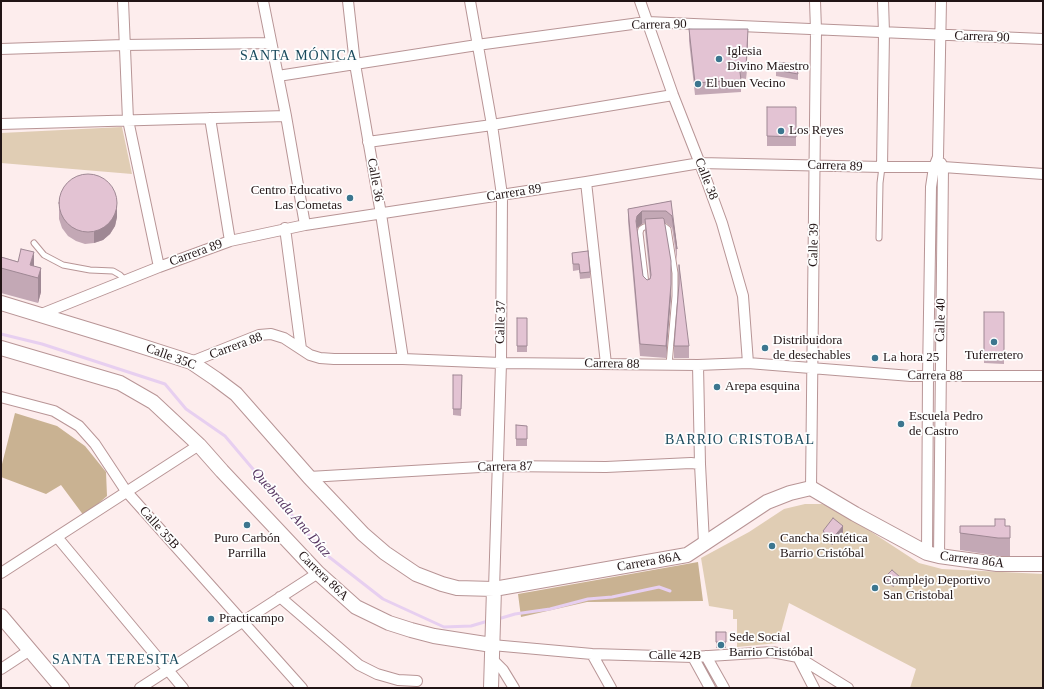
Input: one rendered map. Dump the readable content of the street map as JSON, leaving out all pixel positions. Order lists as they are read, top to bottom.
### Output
{
  "streets": {
    "street": [
      "Carrera 90",
      "Carrera 89",
      "Calle 38",
      "Calle 36",
      "Calle 39",
      "Calle 40",
      "Calle 37",
      "Carrera 88",
      "Calle 35C",
      "Carrera 87",
      "Calle 35B",
      "Carrera 86A",
      "Calle 42B"
    ]
  },
  "crossings": [
    ["Carrera 90", "Calle 38"],
    ["Carrera 90", "Calle 36"],
    ["Carrera 90", "Calle 39"],
    ["Carrera 90", "Calle 40"],
    ["Carrera 90", "Calle 37"],
    ["Carrera 89", "Calle 38"],
    ["Carrera 89", "Calle 36"],
    ["Carrera 89", "Calle 39"],
    ["Carrera 89", "Calle 40"],
    ["Carrera 89", "Calle 37"],
    ["Carrera 89", "Calle 35C"],
    ["Calle 38", "Carrera 88"],
    ["Calle 36", "Carrera 88"],
    ["Calle 39", "Carrera 88"],
    ["Calle 39", "Carrera 86A"],
    ["Calle 40", "Carrera 88"],
    ["Calle 40", "Carrera 86A"],
    ["Calle 37", "Carrera 88"],
    ["Calle 37", "Carrera 87"],
    ["Calle 37", "Carrera 86A"],
    ["Calle 37", "Calle 42B"],
    ["Carrera 88", "Calle 35C"],
    ["Calle 35C", "Carrera 87"],
    ["Calle 35C", "Carrera 86A"],
    ["Carrera 87", "Carrera 86A"],
    ["Carrera 86A", "Calle 42B"]
  ],
  "districts": ["SANTA MÓNICA", "BARRIO CRISTOBAL", "SANTA TERESITA"],
  "water": ["Quebrada Ana Díaz"],
  "places": [
    "Iglesia Divino Maestro",
    "El buen Vecino",
    "Los Reyes",
    "Centro Educativo Las Cometas",
    "Tuferretero",
    "Distribuidora de desechables",
    "La hora 25",
    "Arepa esquina",
    "Escuela Pedro de Castro",
    "Puro Carbón Parrilla",
    "Cancha Sintética Barrio Cristóbal",
    "Complejo Deportivo San Cristobal",
    "Practicampo",
    "Sede Social Barrio Cristóbal"
  ]
}
